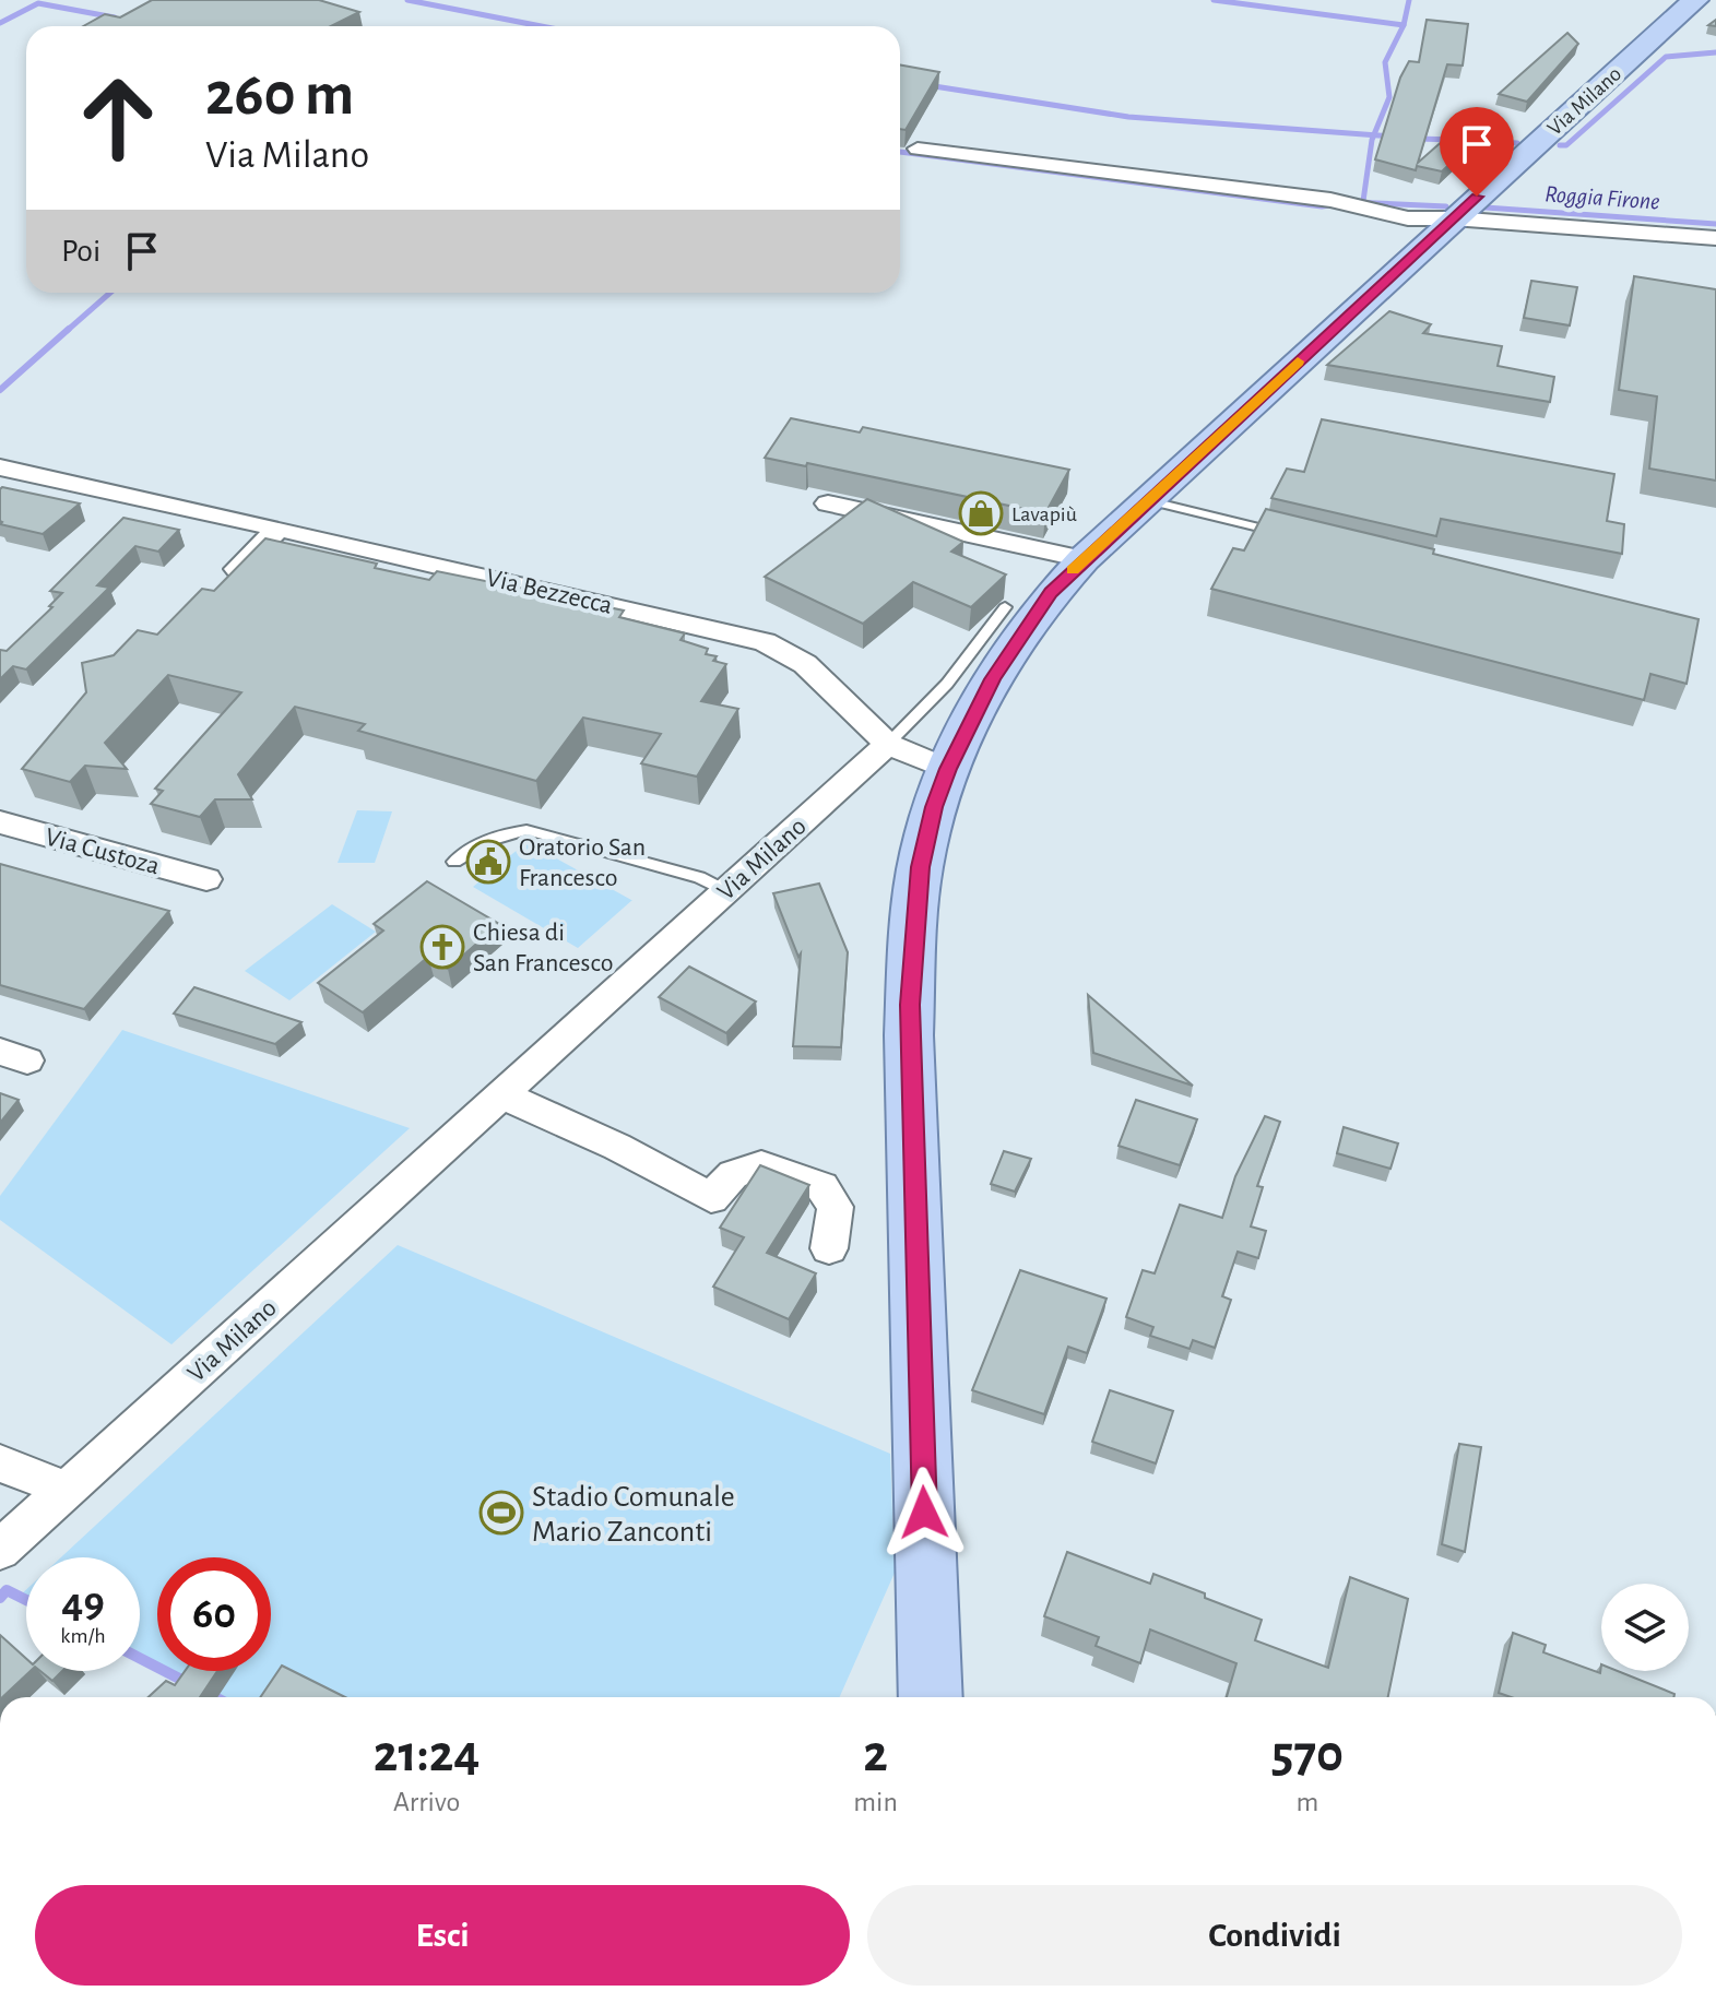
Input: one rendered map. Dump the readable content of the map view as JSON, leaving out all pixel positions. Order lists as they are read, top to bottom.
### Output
{
  "streets": {
    "main road": ["Via Milano"],
    "street": ["Via Bezzecca", "Via Custoza"]
  },
  "crossings": [
    ["Via Milano", "Via Bezzecca"]
  ],
  "water": ["Roggia Firone"],
  "places": {
    "shop": ["Lavapiù"],
    "public building": ["Oratorio San Francesco"],
    "church": ["Chiesa di San Francesco"],
    "sports": ["Stadio Comunale Mario Zanconti"]
  },
  "page": {
    "turn": ["260 m", "Via Milano"],
    "then": "Poi",
    "speed": "49 km/h",
    "limit": "60",
    "eta": [
      "21:24",
      "Arrivo",
      "2",
      "min",
      "570",
      "m"
    ],
    "buttons": ["Esci", "Condividi"]
  }
}
